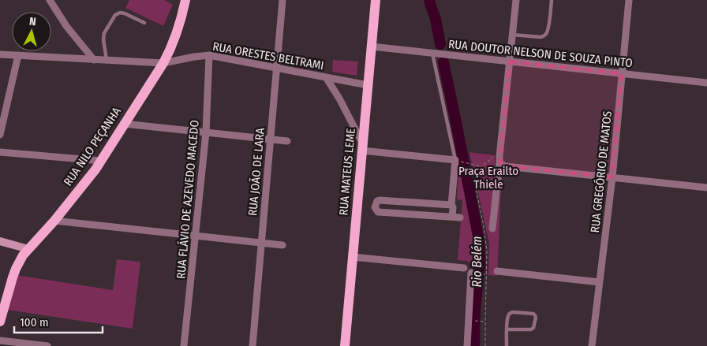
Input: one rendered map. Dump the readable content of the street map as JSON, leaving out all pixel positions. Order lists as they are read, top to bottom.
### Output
{
  "streets": {
    "main road": ["RUA NILO PEÇANHA", "RUA MATEUS LEME"],
    "street": [
      "RUA DOUTOR NELSON DE SOUZA PINTO",
      "RUA ORESTES BELTRAMI",
      "RUA JOÃO DE LARA",
      "RUA GREGÓRIO DE MATOS",
      "RUA FLÁVIO DE AZEVEDO MACEDO"
    ]
  },
  "crossings": [
    ["RUA DOUTOR NELSON DE SOUZA PINTO", "RUA MATEUS LEME"],
    ["RUA DOUTOR NELSON DE SOUZA PINTO", "RUA GREGÓRIO DE MATOS"],
    ["RUA ORESTES BELTRAMI", "RUA NILO PEÇANHA"],
    ["RUA ORESTES BELTRAMI", "RUA JOÃO DE LARA"],
    ["RUA ORESTES BELTRAMI", "RUA MATEUS LEME"],
    ["RUA ORESTES BELTRAMI", "RUA FLÁVIO DE AZEVEDO MACEDO"]
  ],
  "water": ["Rio Belém"],
  "parks": ["Praça Erailto Thiele"],
  "scale_bar": "100 m",
  "north": "top"
}
